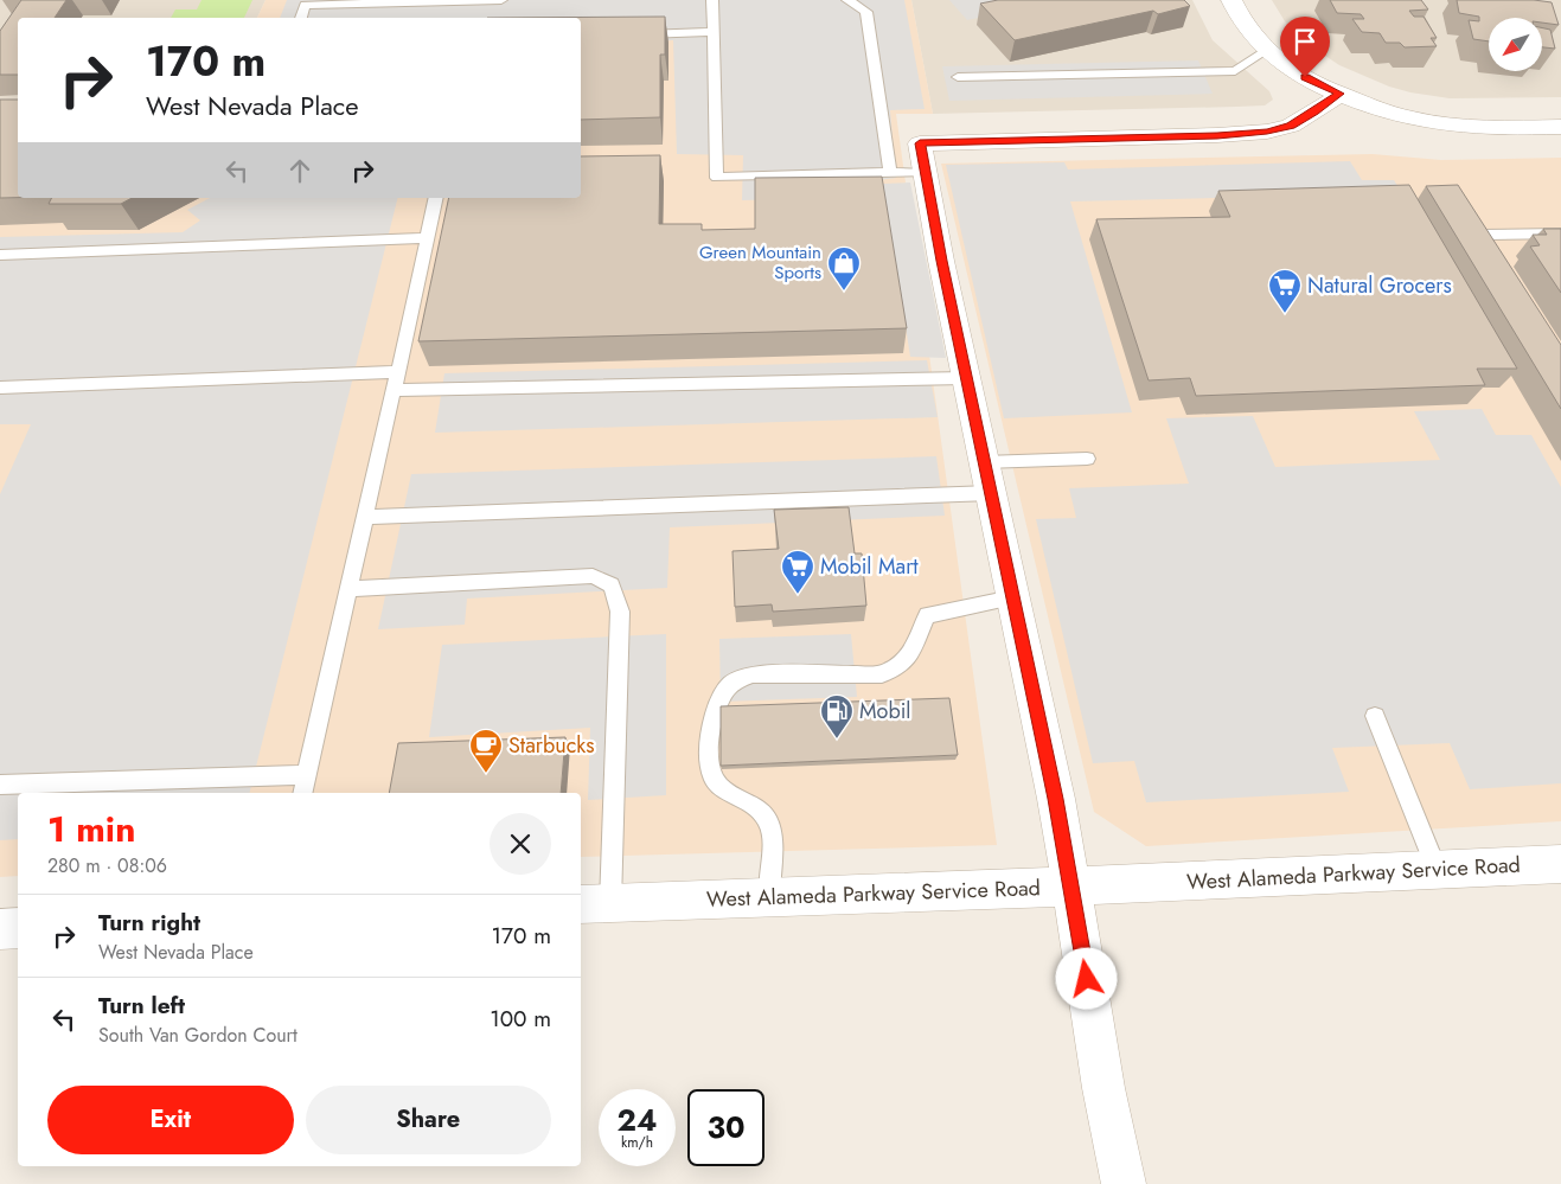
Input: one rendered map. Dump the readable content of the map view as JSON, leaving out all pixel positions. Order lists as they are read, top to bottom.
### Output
{
  "streets": {
    "street": ["West Alameda Parkway Service Road"]
  },
  "places": {
    "shop": ["Green Mountain Sports"],
    "supermarket": ["Natural Grocers", "Mobil Mart"],
    "fuel station": ["Mobil"],
    "cafe": ["Starbucks"]
  },
  "north": "bottom left",
  "page": {
    "turn": ["170 m", "West Nevada Place"],
    "heading": ["1 min", "280 m · 08:06"],
    "list": [
      {
        "name": "Turn right",
        "note": "West Nevada Place",
        "value": "170 m"
      },
      {
        "name": "Turn left",
        "note": "South Van Gordon Court",
        "value": "100 m"
      }
    ],
    "buttons": ["Exit", "Share"],
    "speed": "24 km/h",
    "limit": "30"
  }
}
